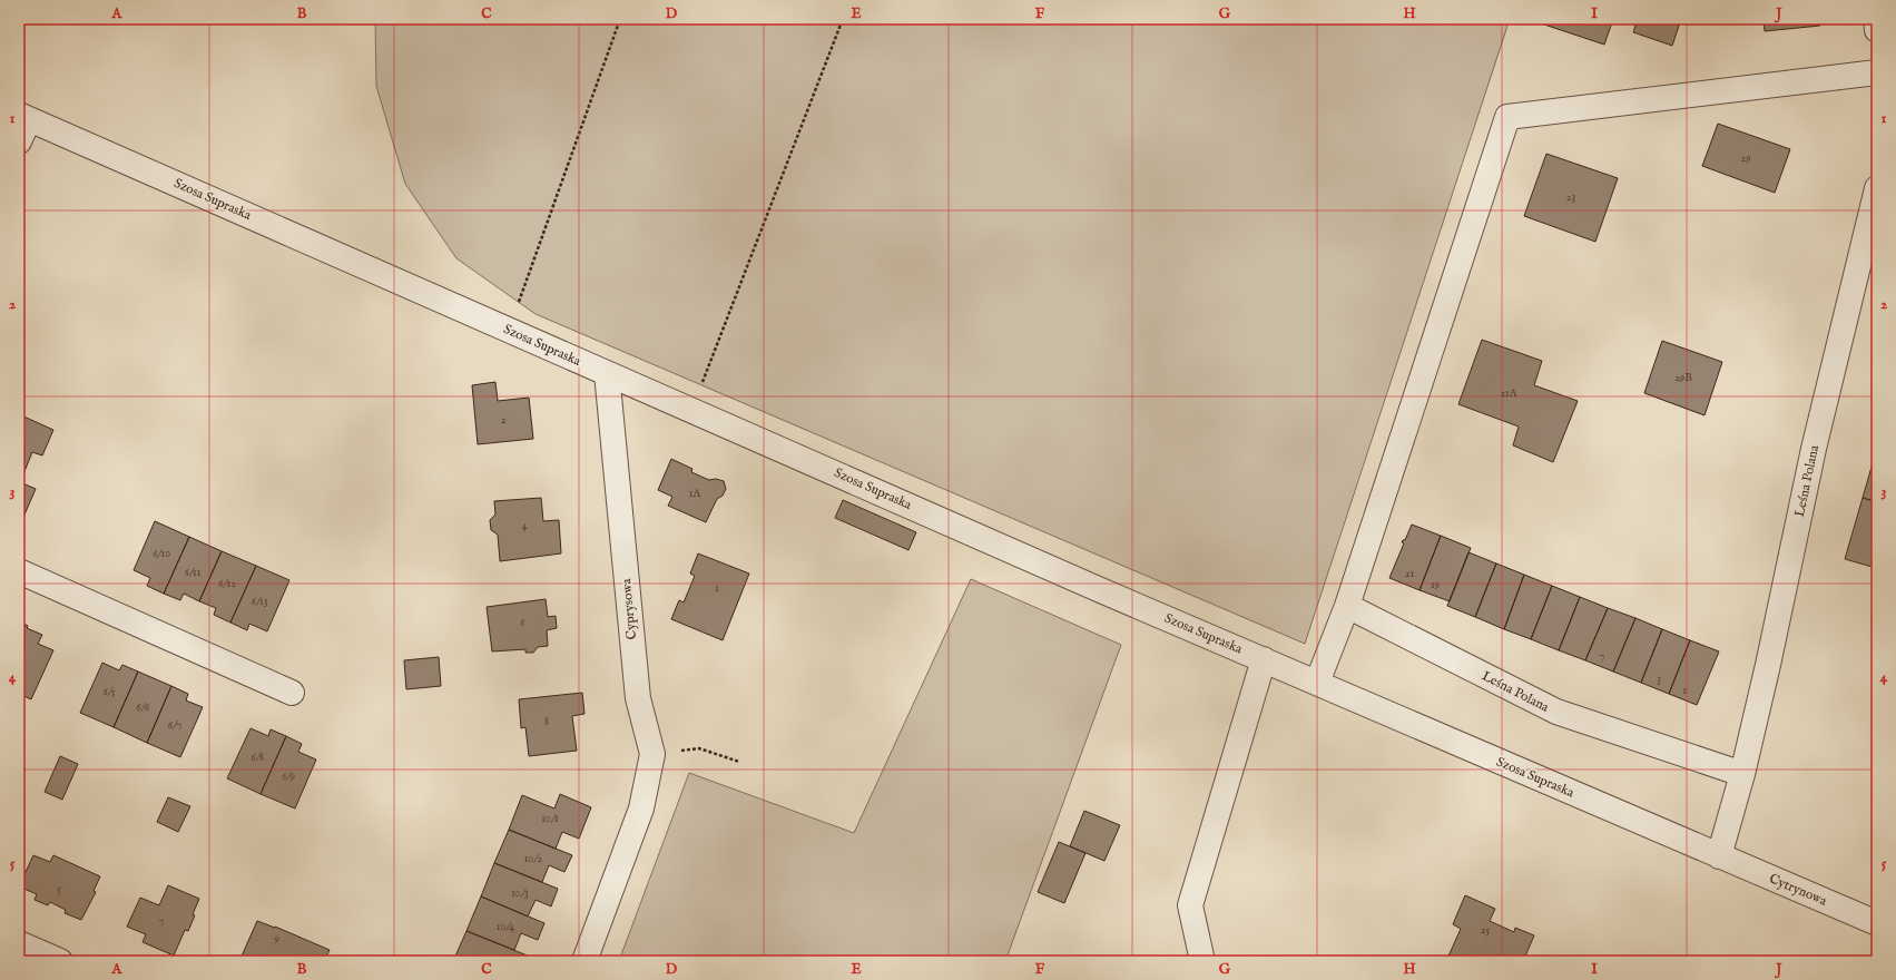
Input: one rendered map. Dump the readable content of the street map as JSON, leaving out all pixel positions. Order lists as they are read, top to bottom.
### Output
{
  "streets": {
    "street": [
      "Szosa Supraska",
      "Leśna Polana",
      "Cyprysowa",
      "Cytrynowa"
    ]
  },
  "crossings": [
    ["Szosa Supraska", "Leśna Polana"],
    ["Szosa Supraska", "Cyprysowa"],
    ["Szosa Supraska", "Cytrynowa"],
    ["Leśna Polana", "Cytrynowa"]
  ],
  "house_numbers": [
    "29",
    "23",
    "29B",
    "21A",
    "2",
    "1A",
    "4",
    "6/10",
    "6/11",
    "21",
    "6/12",
    "19",
    "1",
    "6/13",
    "6",
    "7",
    "3",
    "1",
    "6/5",
    "6/6",
    "8",
    "6/7",
    "6/8",
    "6/9",
    "10/1",
    "10/2",
    "5",
    "10/3",
    "7",
    "10/4",
    "25",
    "9"
  ],
  "grid": {
    "columns": [
      "A",
      "B",
      "C",
      "D",
      "E",
      "F",
      "G",
      "H",
      "I",
      "J"
    ],
    "rows": [
      "1",
      "2",
      "3",
      "4",
      "5"
    ]
  }
}
